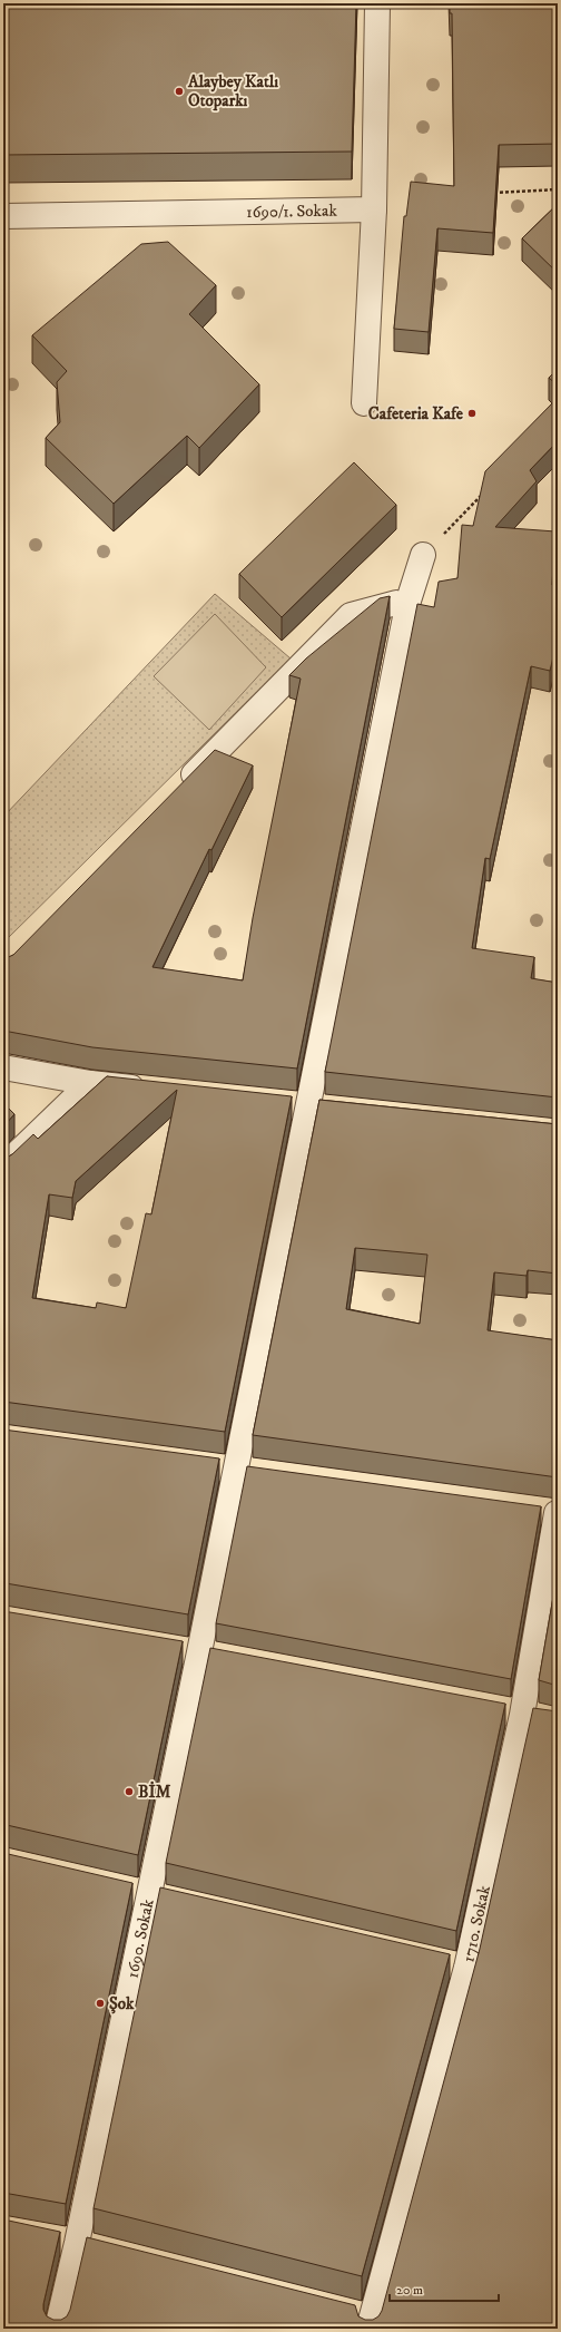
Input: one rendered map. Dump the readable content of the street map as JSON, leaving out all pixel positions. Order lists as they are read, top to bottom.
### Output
{
  "streets": {
    "street": ["1690/1. Sokak", "1710. Sokak", "1690. Sokak"]
  },
  "places": [
    "Alaybey Katlı Otoparkı",
    "Cafeteria Kafe",
    "BİM",
    "Şok"
  ],
  "scale_bar": "20 m"
}
